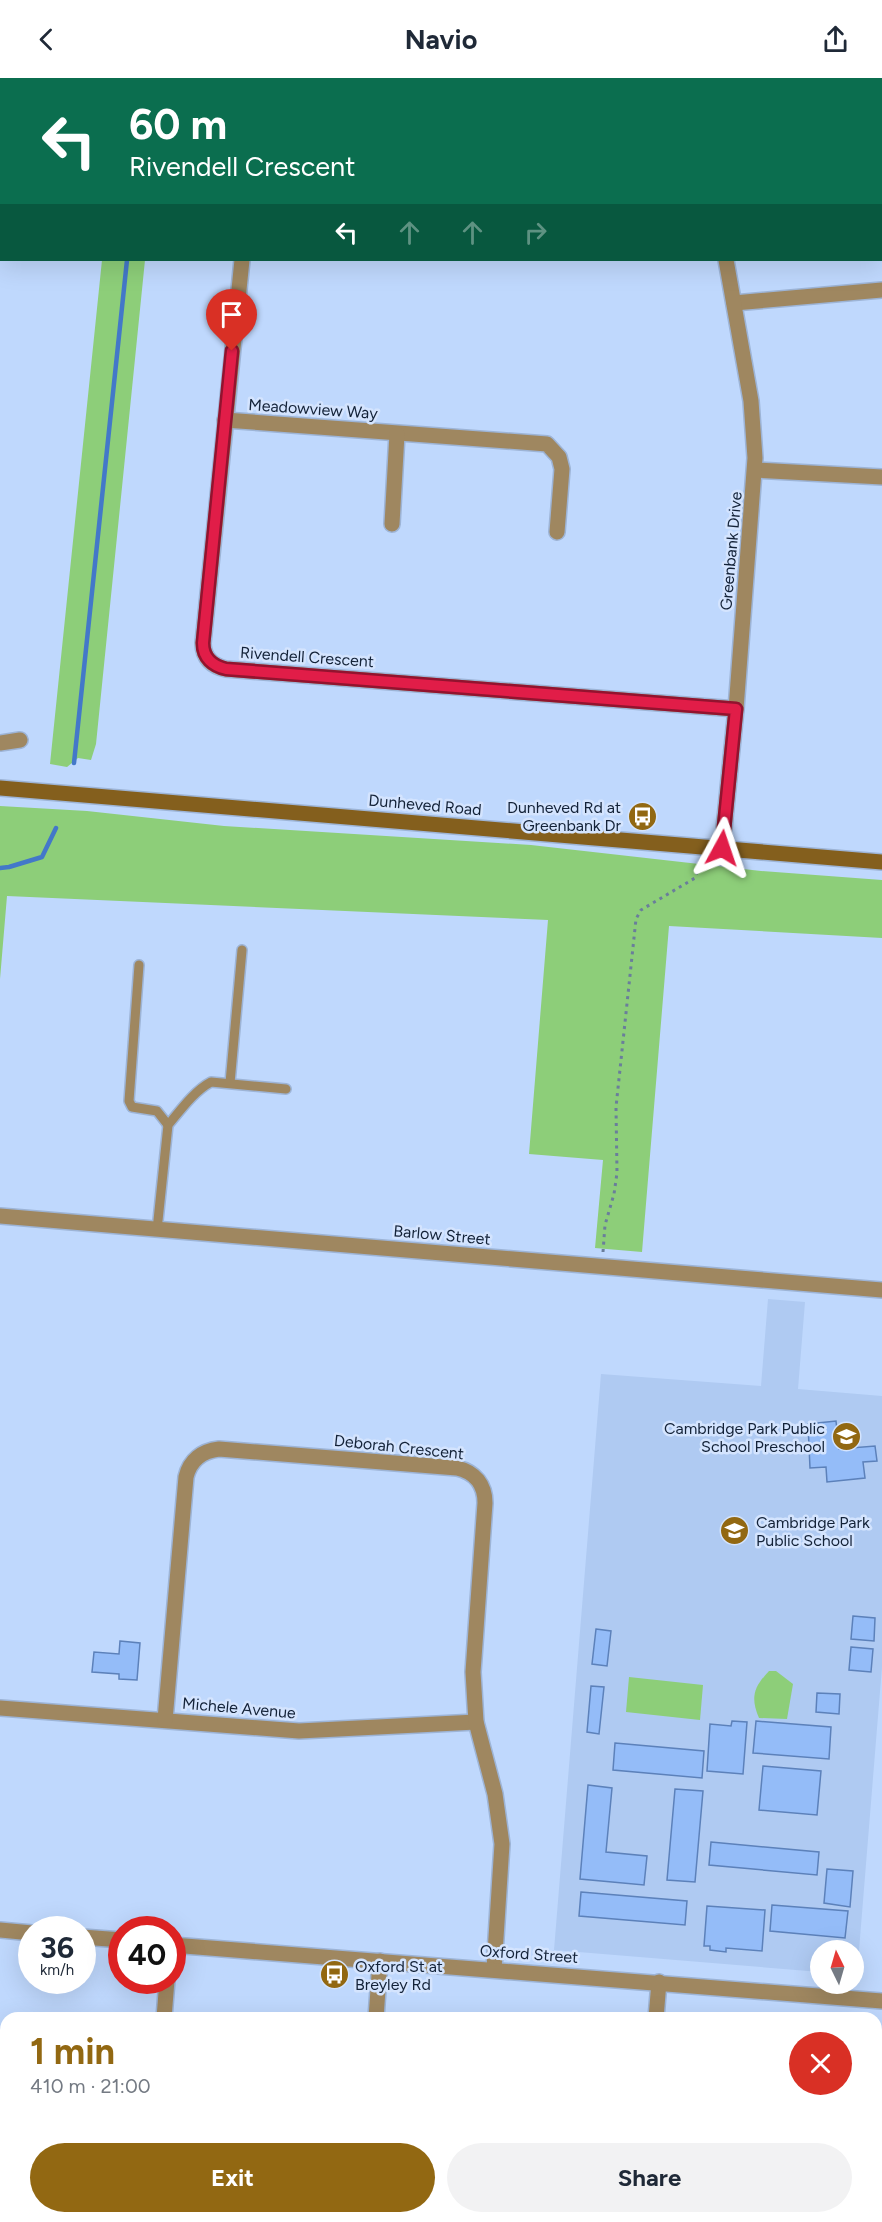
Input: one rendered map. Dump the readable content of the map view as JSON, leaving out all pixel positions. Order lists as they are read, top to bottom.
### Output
{
  "streets": {
    "main road": ["Dunheved Road"],
    "street": [
      "Meadowview Way",
      "Greenbank Drive",
      "Rivendell Crescent",
      "Barlow Street",
      "Deborah Crescent",
      "Michele Avenue",
      "Oxford Street"
    ]
  },
  "crossings": [
    ["Meadowview Way", "Rivendell Crescent"],
    ["Greenbank Drive", "Rivendell Crescent"],
    ["Greenbank Drive", "Dunheved Road"],
    ["Deborah Crescent", "Michele Avenue"],
    ["Deborah Crescent", "Oxford Street"]
  ],
  "places": {
    "bus stop": ["Dunheved Rd at Greenbank Dr", "Oxford St at Breyley Rd"],
    "school or university": ["Cambridge Park Public School Preschool", "Cambridge Park Public School"]
  },
  "north": "top",
  "page": {
    "header": "Navio",
    "turn": ["60 m", "Rivendell Crescent"],
    "speed": "36 km/h",
    "limit": "40",
    "heading": ["1 min", "410 m · 21:00"],
    "buttons": ["Exit", "Share"]
  }
}
